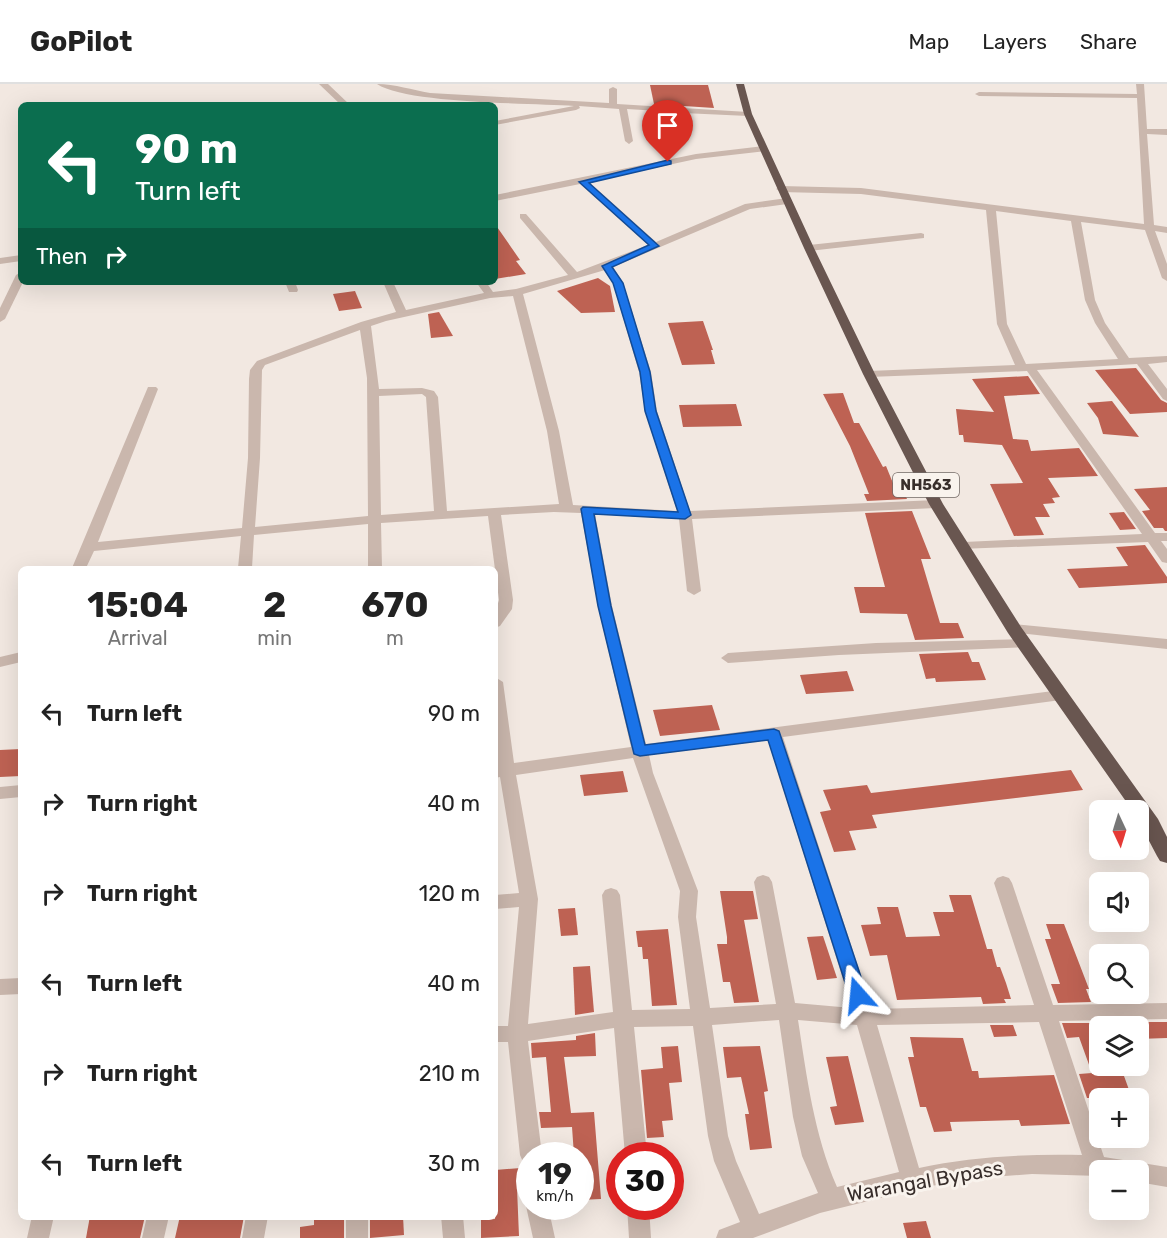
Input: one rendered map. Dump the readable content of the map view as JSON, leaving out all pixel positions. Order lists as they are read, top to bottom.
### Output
{
  "streets": {
    "highway": ["NH563"],
    "street": ["Warangal Bypass"]
  },
  "north": "bottom",
  "page": {
    "header": "GoPilot",
    "nav": ["Map", "Layers", "Share"],
    "turn": ["90 m", "Turn left"],
    "then": "Then",
    "eta": [
      "15:04",
      "Arrival",
      "2",
      "min",
      "670",
      "m"
    ],
    "list": [
      {
        "name": "Turn left",
        "value": "90 m"
      },
      {
        "name": "Turn right",
        "value": "40 m"
      },
      {
        "name": "Turn right",
        "value": "120 m"
      },
      {
        "name": "Turn left",
        "value": "40 m"
      },
      {
        "name": "Turn right",
        "value": "210 m"
      },
      {
        "name": "Turn left",
        "value": "30 m"
      }
    ],
    "map_buttons": ["+", "−"],
    "speed": "19 km/h",
    "limit": "30"
  }
}
